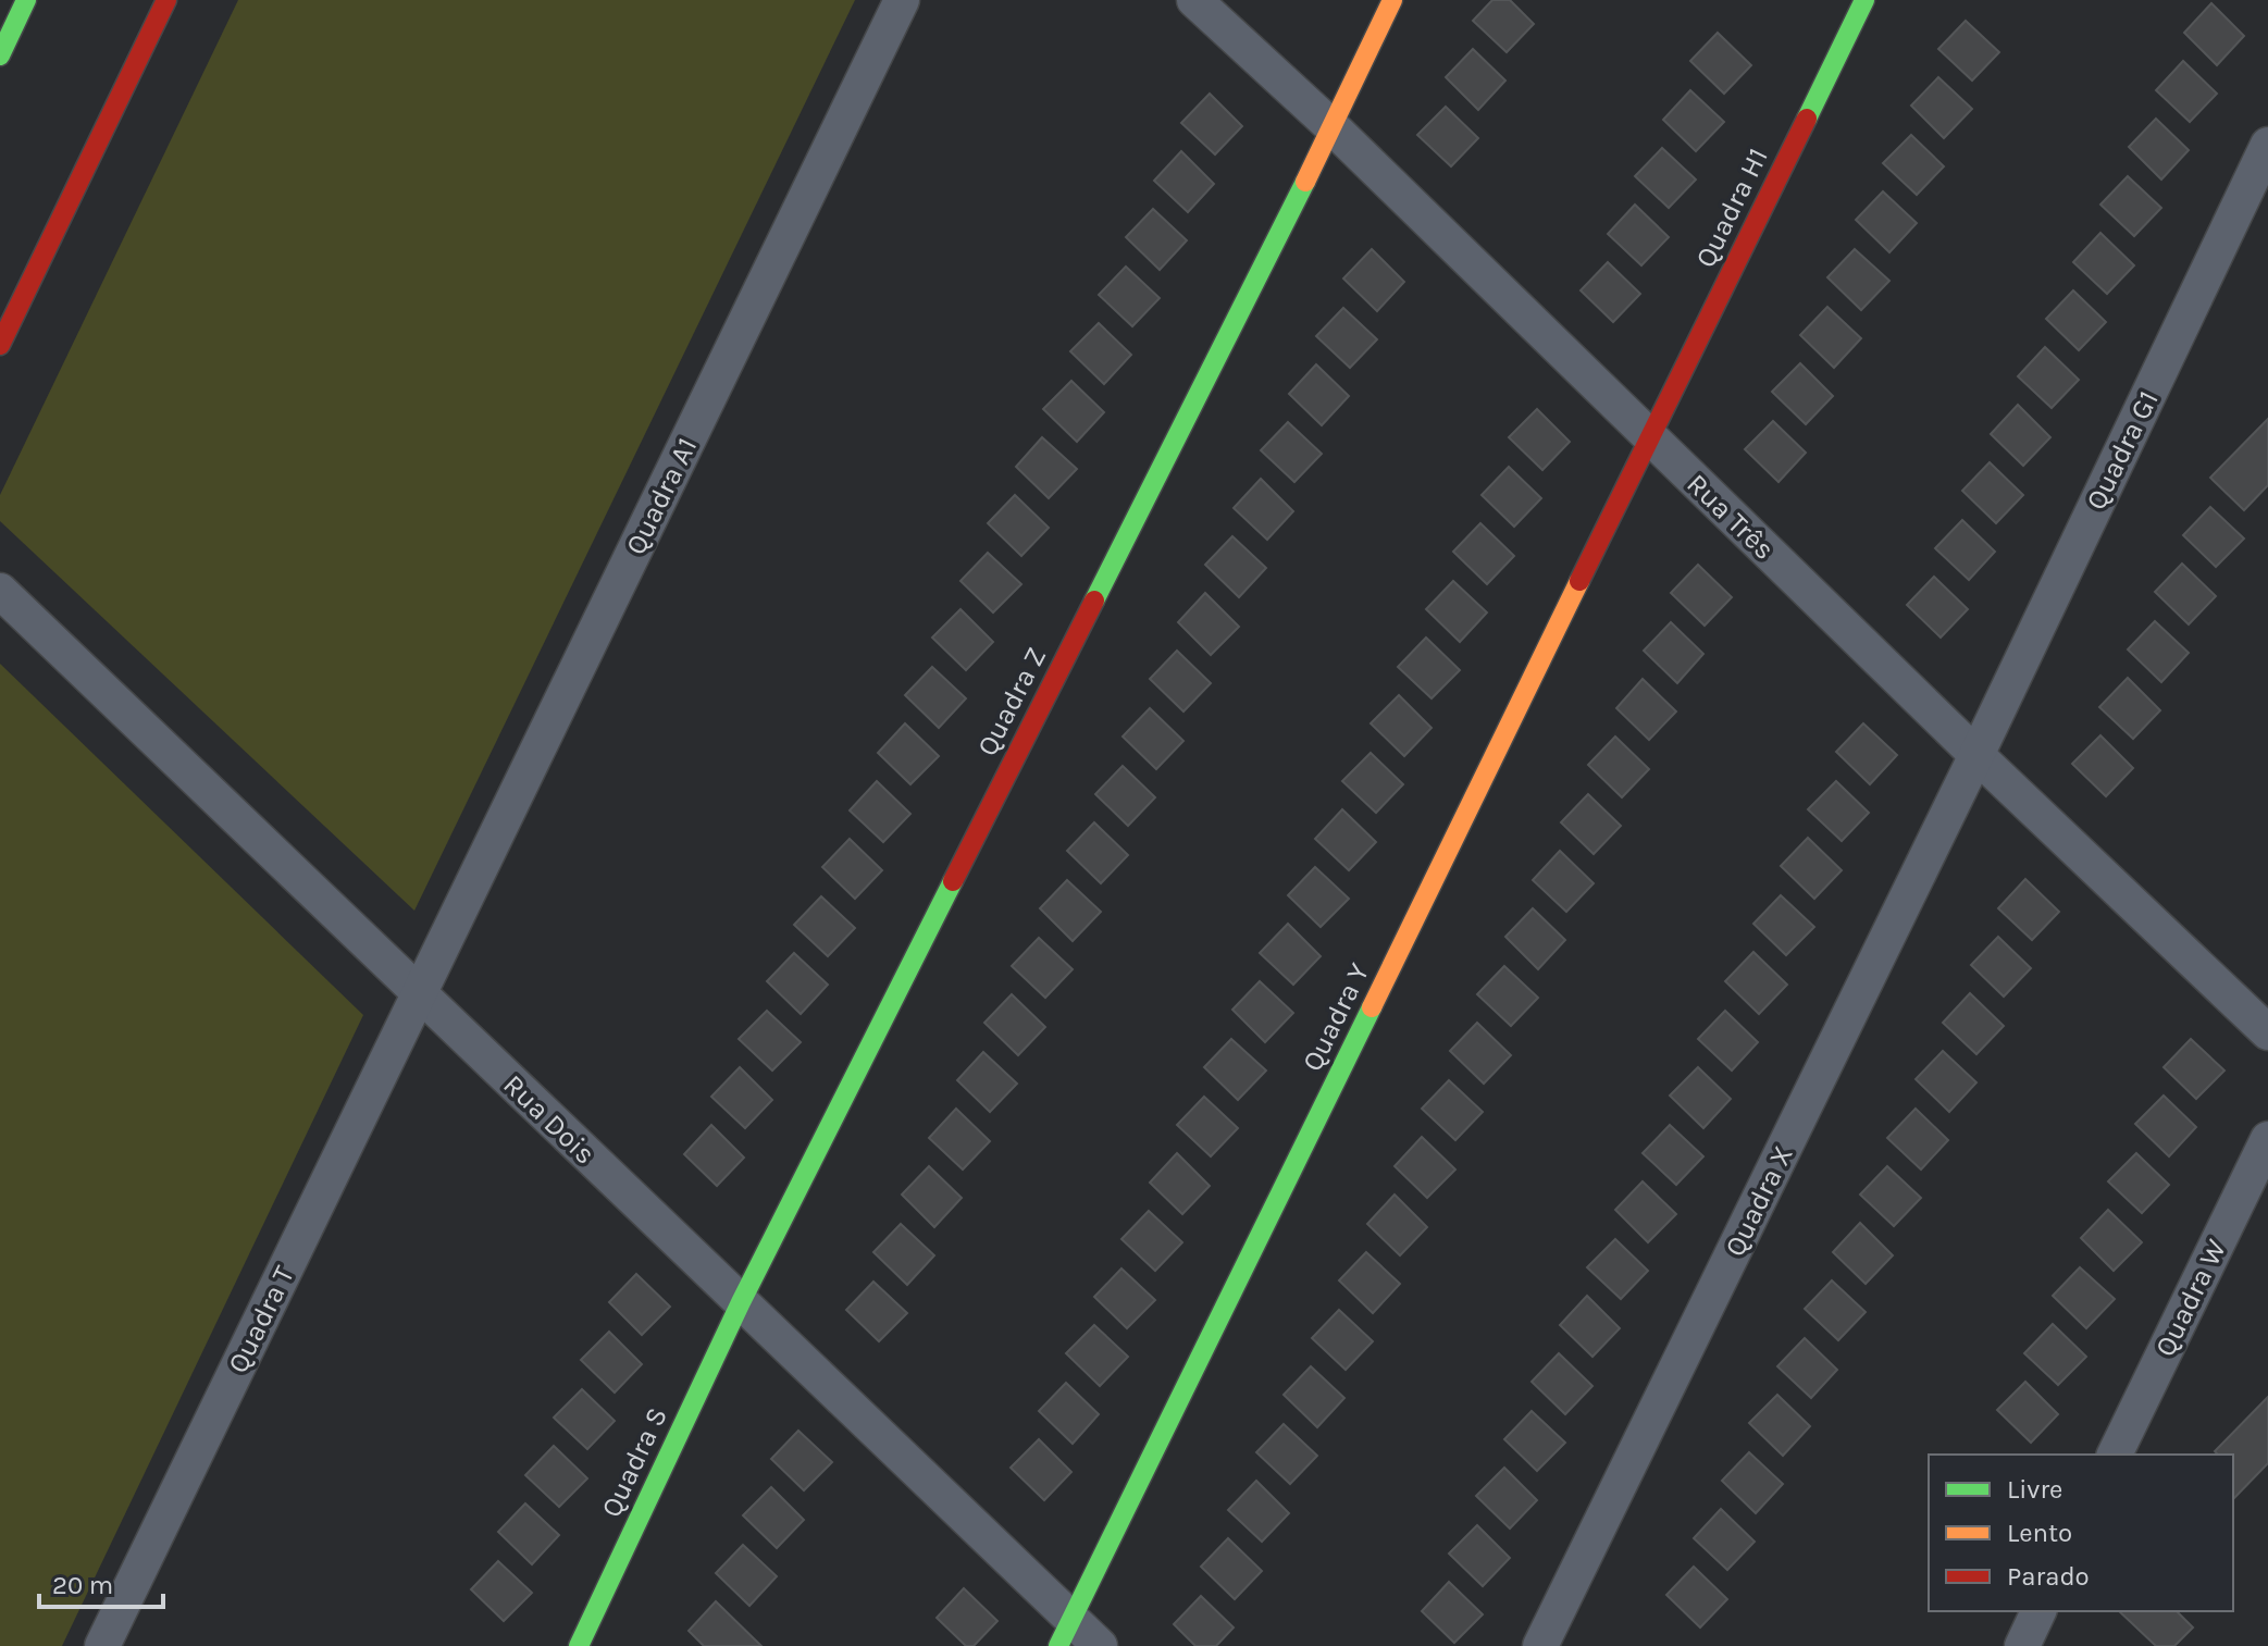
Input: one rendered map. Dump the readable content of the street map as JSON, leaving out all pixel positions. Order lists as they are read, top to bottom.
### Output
{
  "streets": {
    "main road": [
      "Quadra H1",
      "Quadra Z",
      "Quadra Y",
      "Quadra S"
    ],
    "street": [
      "Quadra G1",
      "Quadra A1",
      "Rua Três",
      "Rua Dois",
      "Quadra X",
      "Quadra W",
      "Quadra T"
    ]
  },
  "crossings": [
    ["Quadra H1", "Rua Três"],
    ["Quadra H1", "Quadra Y"],
    ["Quadra G1", "Rua Três"],
    ["Quadra G1", "Quadra X"],
    ["Quadra A1", "Rua Dois"],
    ["Quadra A1", "Quadra T"],
    ["Rua Três", "Quadra Z"],
    ["Rua Três", "Quadra Y"],
    ["Rua Três", "Quadra X"],
    ["Quadra Z", "Rua Dois"],
    ["Quadra Z", "Quadra S"],
    ["Quadra Y", "Rua Dois"],
    ["Rua Dois", "Quadra T"],
    ["Rua Dois", "Quadra S"]
  ],
  "legend": ["Livre", "Lento", "Parado"],
  "scale_bar": "20 m"
}
